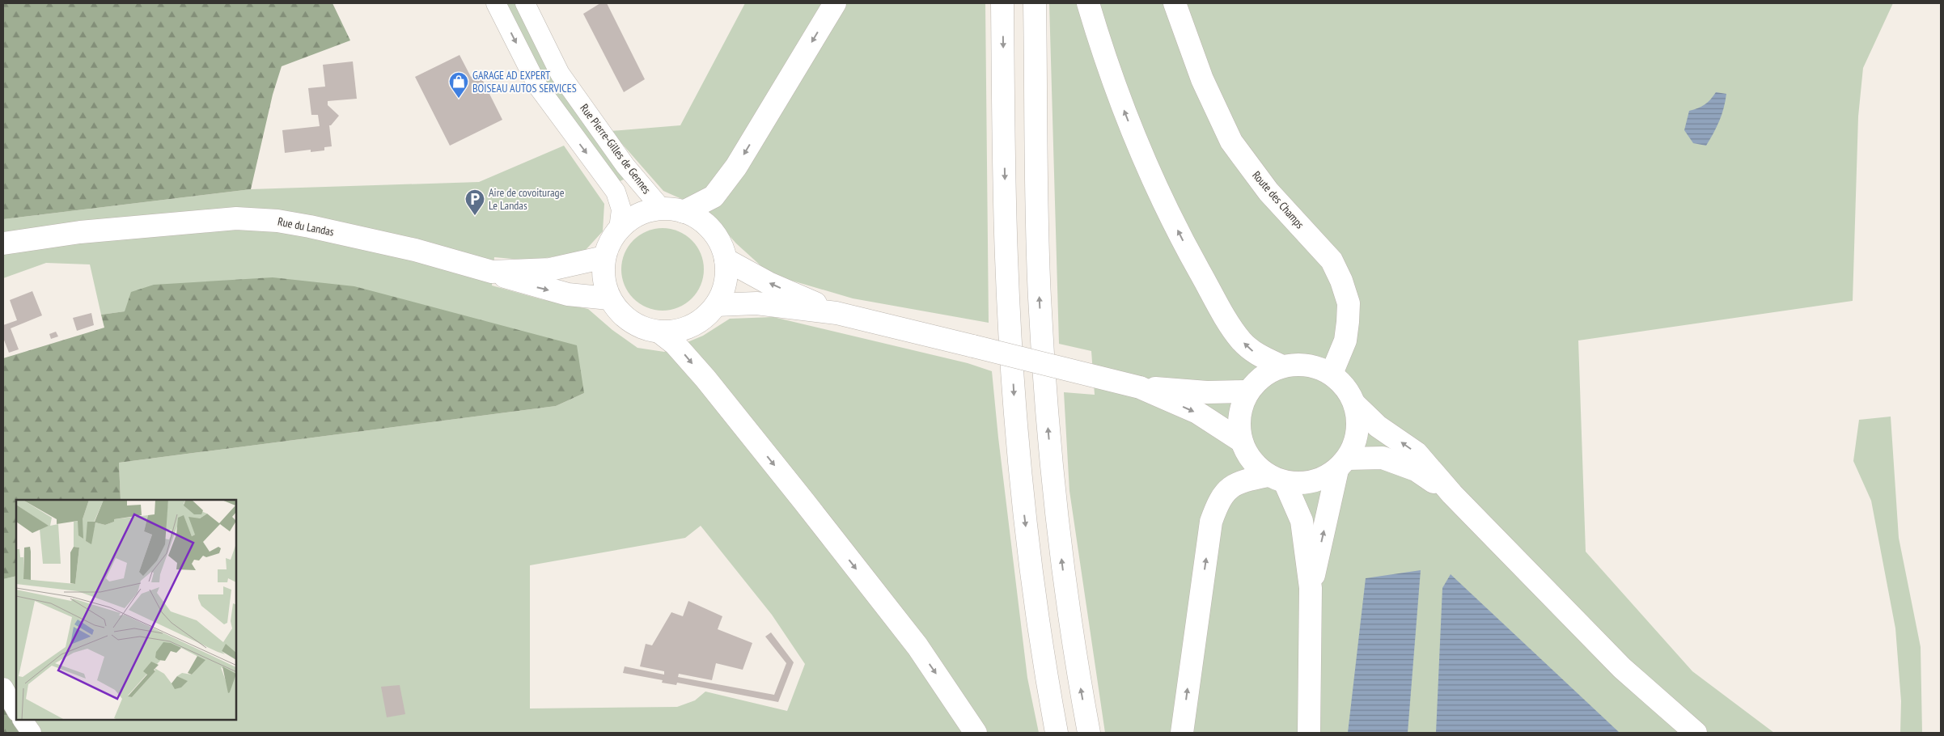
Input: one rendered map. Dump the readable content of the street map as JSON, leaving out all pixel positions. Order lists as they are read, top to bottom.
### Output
{
  "streets": {
    "main road": ["Route des Champs", "Rue du Landas"],
    "street": ["Rue Pierre-Gilles de Gennes"]
  },
  "crossings": [
    ["Rue Pierre-Gilles de Gennes", "Rue du Landas"]
  ],
  "places": {
    "shop": ["GARAGE AD EXPERT BOISEAU AUTOS SERVICES"],
    "parking": ["Aire de covoiturage Le Landas"]
  }
}
